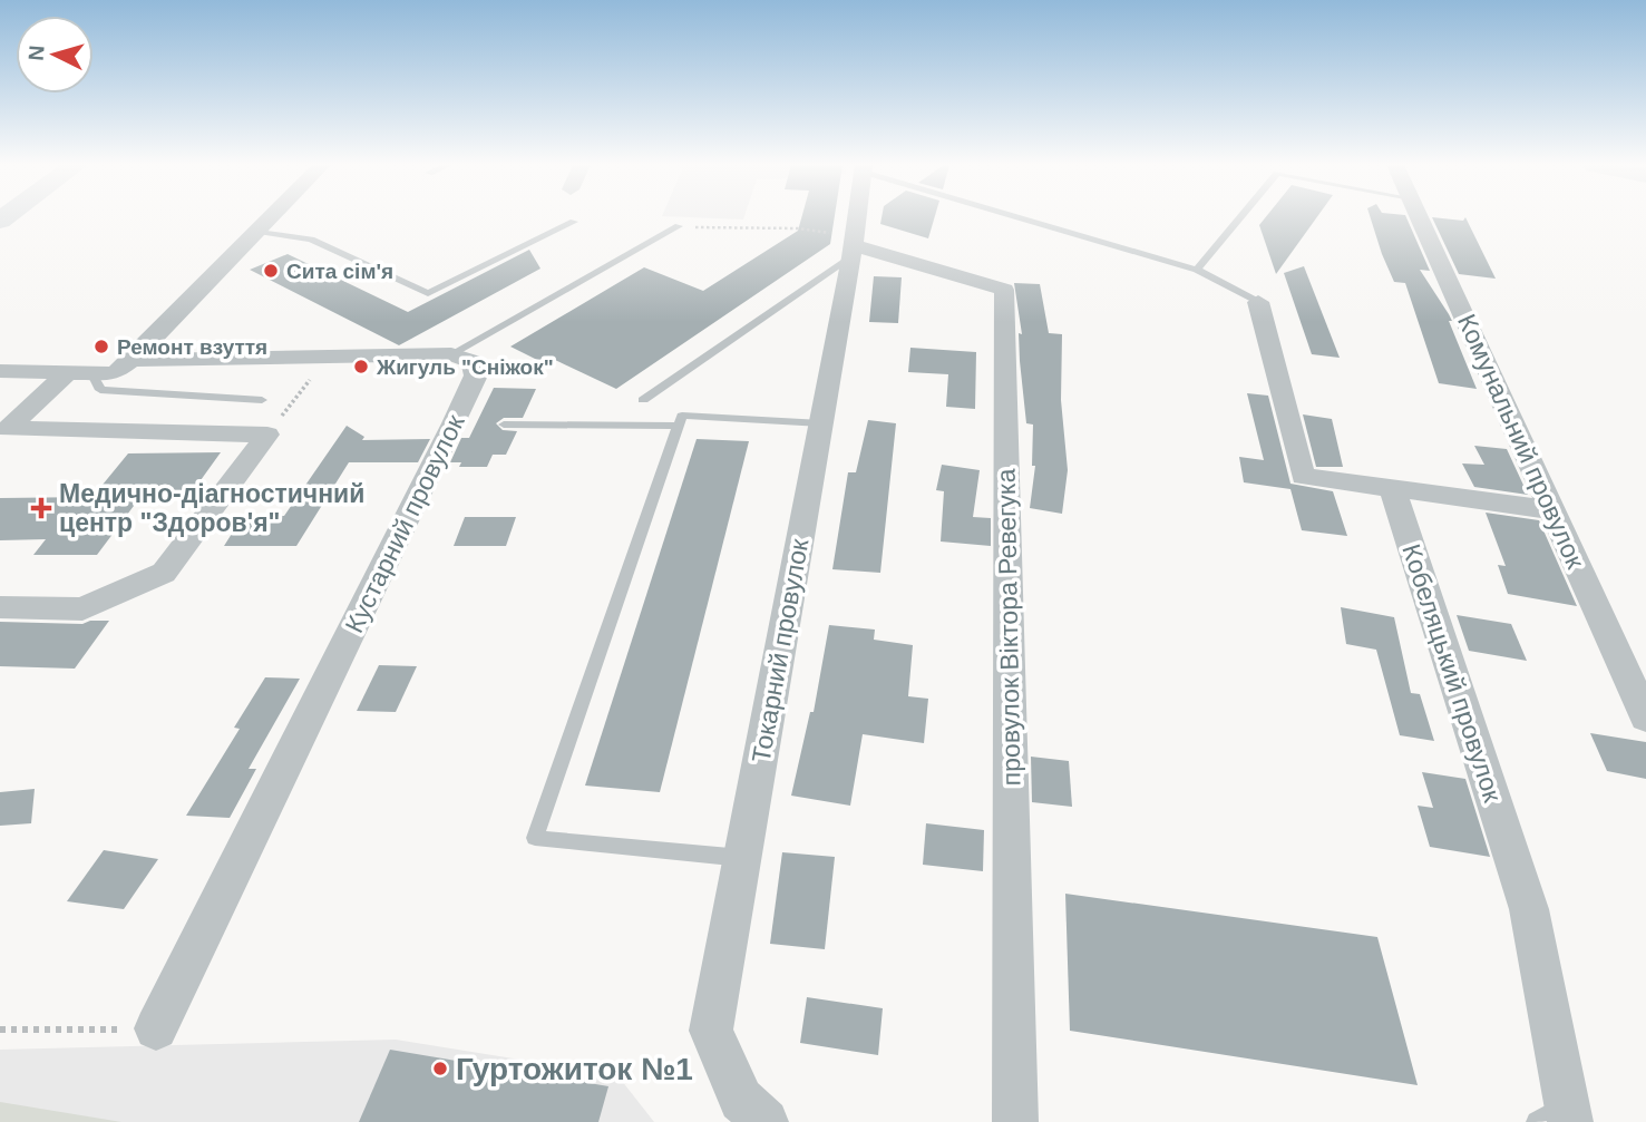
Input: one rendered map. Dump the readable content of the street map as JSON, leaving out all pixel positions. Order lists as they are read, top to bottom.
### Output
{
  "streets": {
    "street": [
      "Комунальний провулок",
      "Кустарний провулок",
      "провулок Віктора Ревегука",
      "Токарний провулок",
      "Кобеляцький провулок"
    ]
  },
  "crossings": [
    ["провулок Віктора Ревегука", "Токарний провулок"]
  ],
  "places": {
    "other": [
      "Сита сім'я",
      "Ремонт взуття",
      "Жигуль \"Сніжок\"",
      "Гуртожиток №1"
    ],
    "health": ["Медично-діагностичний центр \"Здоров'я\""]
  },
  "north": "left"
}
